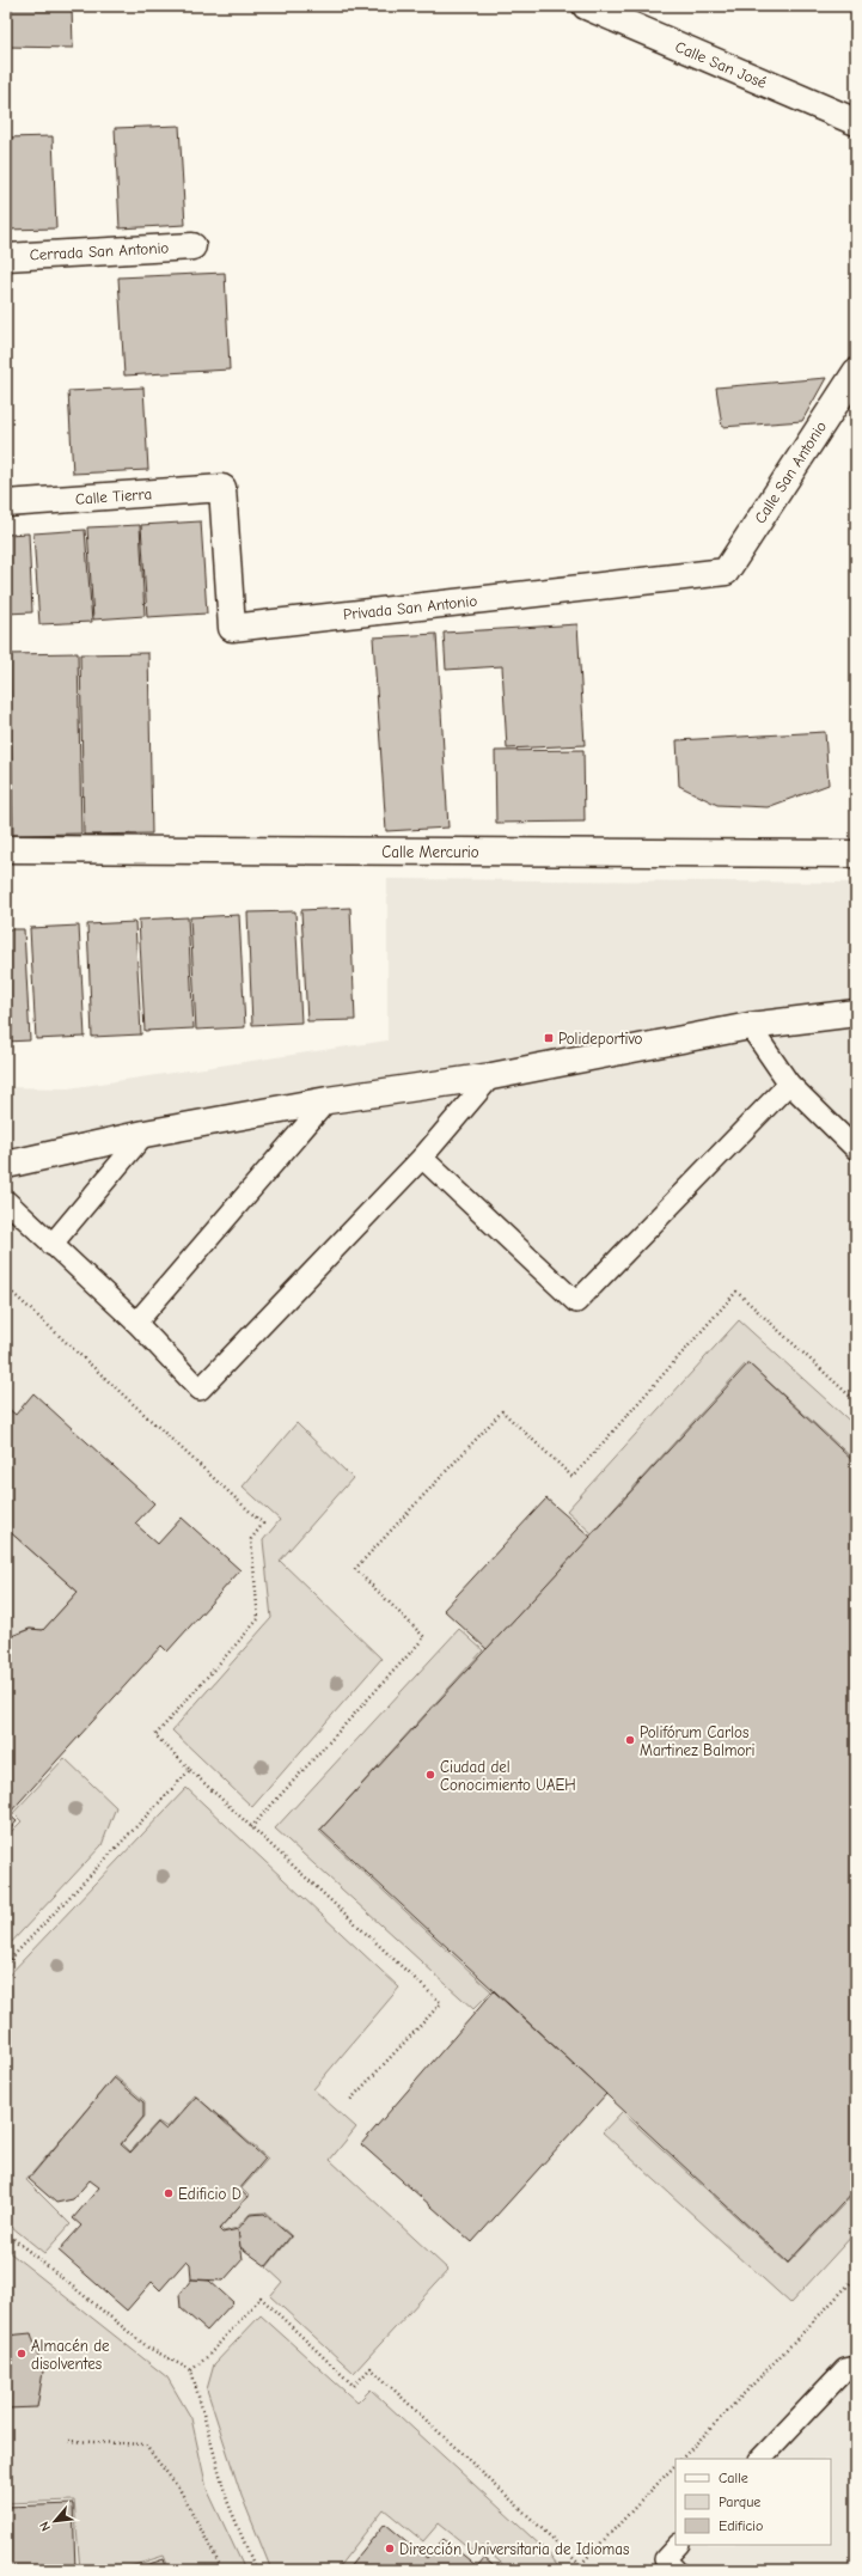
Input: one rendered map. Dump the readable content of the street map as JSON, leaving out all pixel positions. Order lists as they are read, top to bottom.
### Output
{
  "streets": {
    "street": [
      "Calle San José",
      "Cerrada San Antonio",
      "Calle San Antonio",
      "Calle Tierra",
      "Privada San Antonio",
      "Calle Mercurio"
    ]
  },
  "crossings": [
    ["Calle San Antonio", "Privada San Antonio"],
    ["Calle Tierra", "Privada San Antonio"]
  ],
  "places": {
    "transit": ["Polideportivo"],
    "other": [
      "Polifórum Carlos Martinez Balmori",
      "Ciudad del Conocimiento UAEH",
      "Edificio D",
      "Almacén de disolventes",
      "Dirección Universitaria de Idiomas"
    ]
  },
  "legend": ["Calle", "Parque", "Edificio"],
  "north": "bottom left"
}
